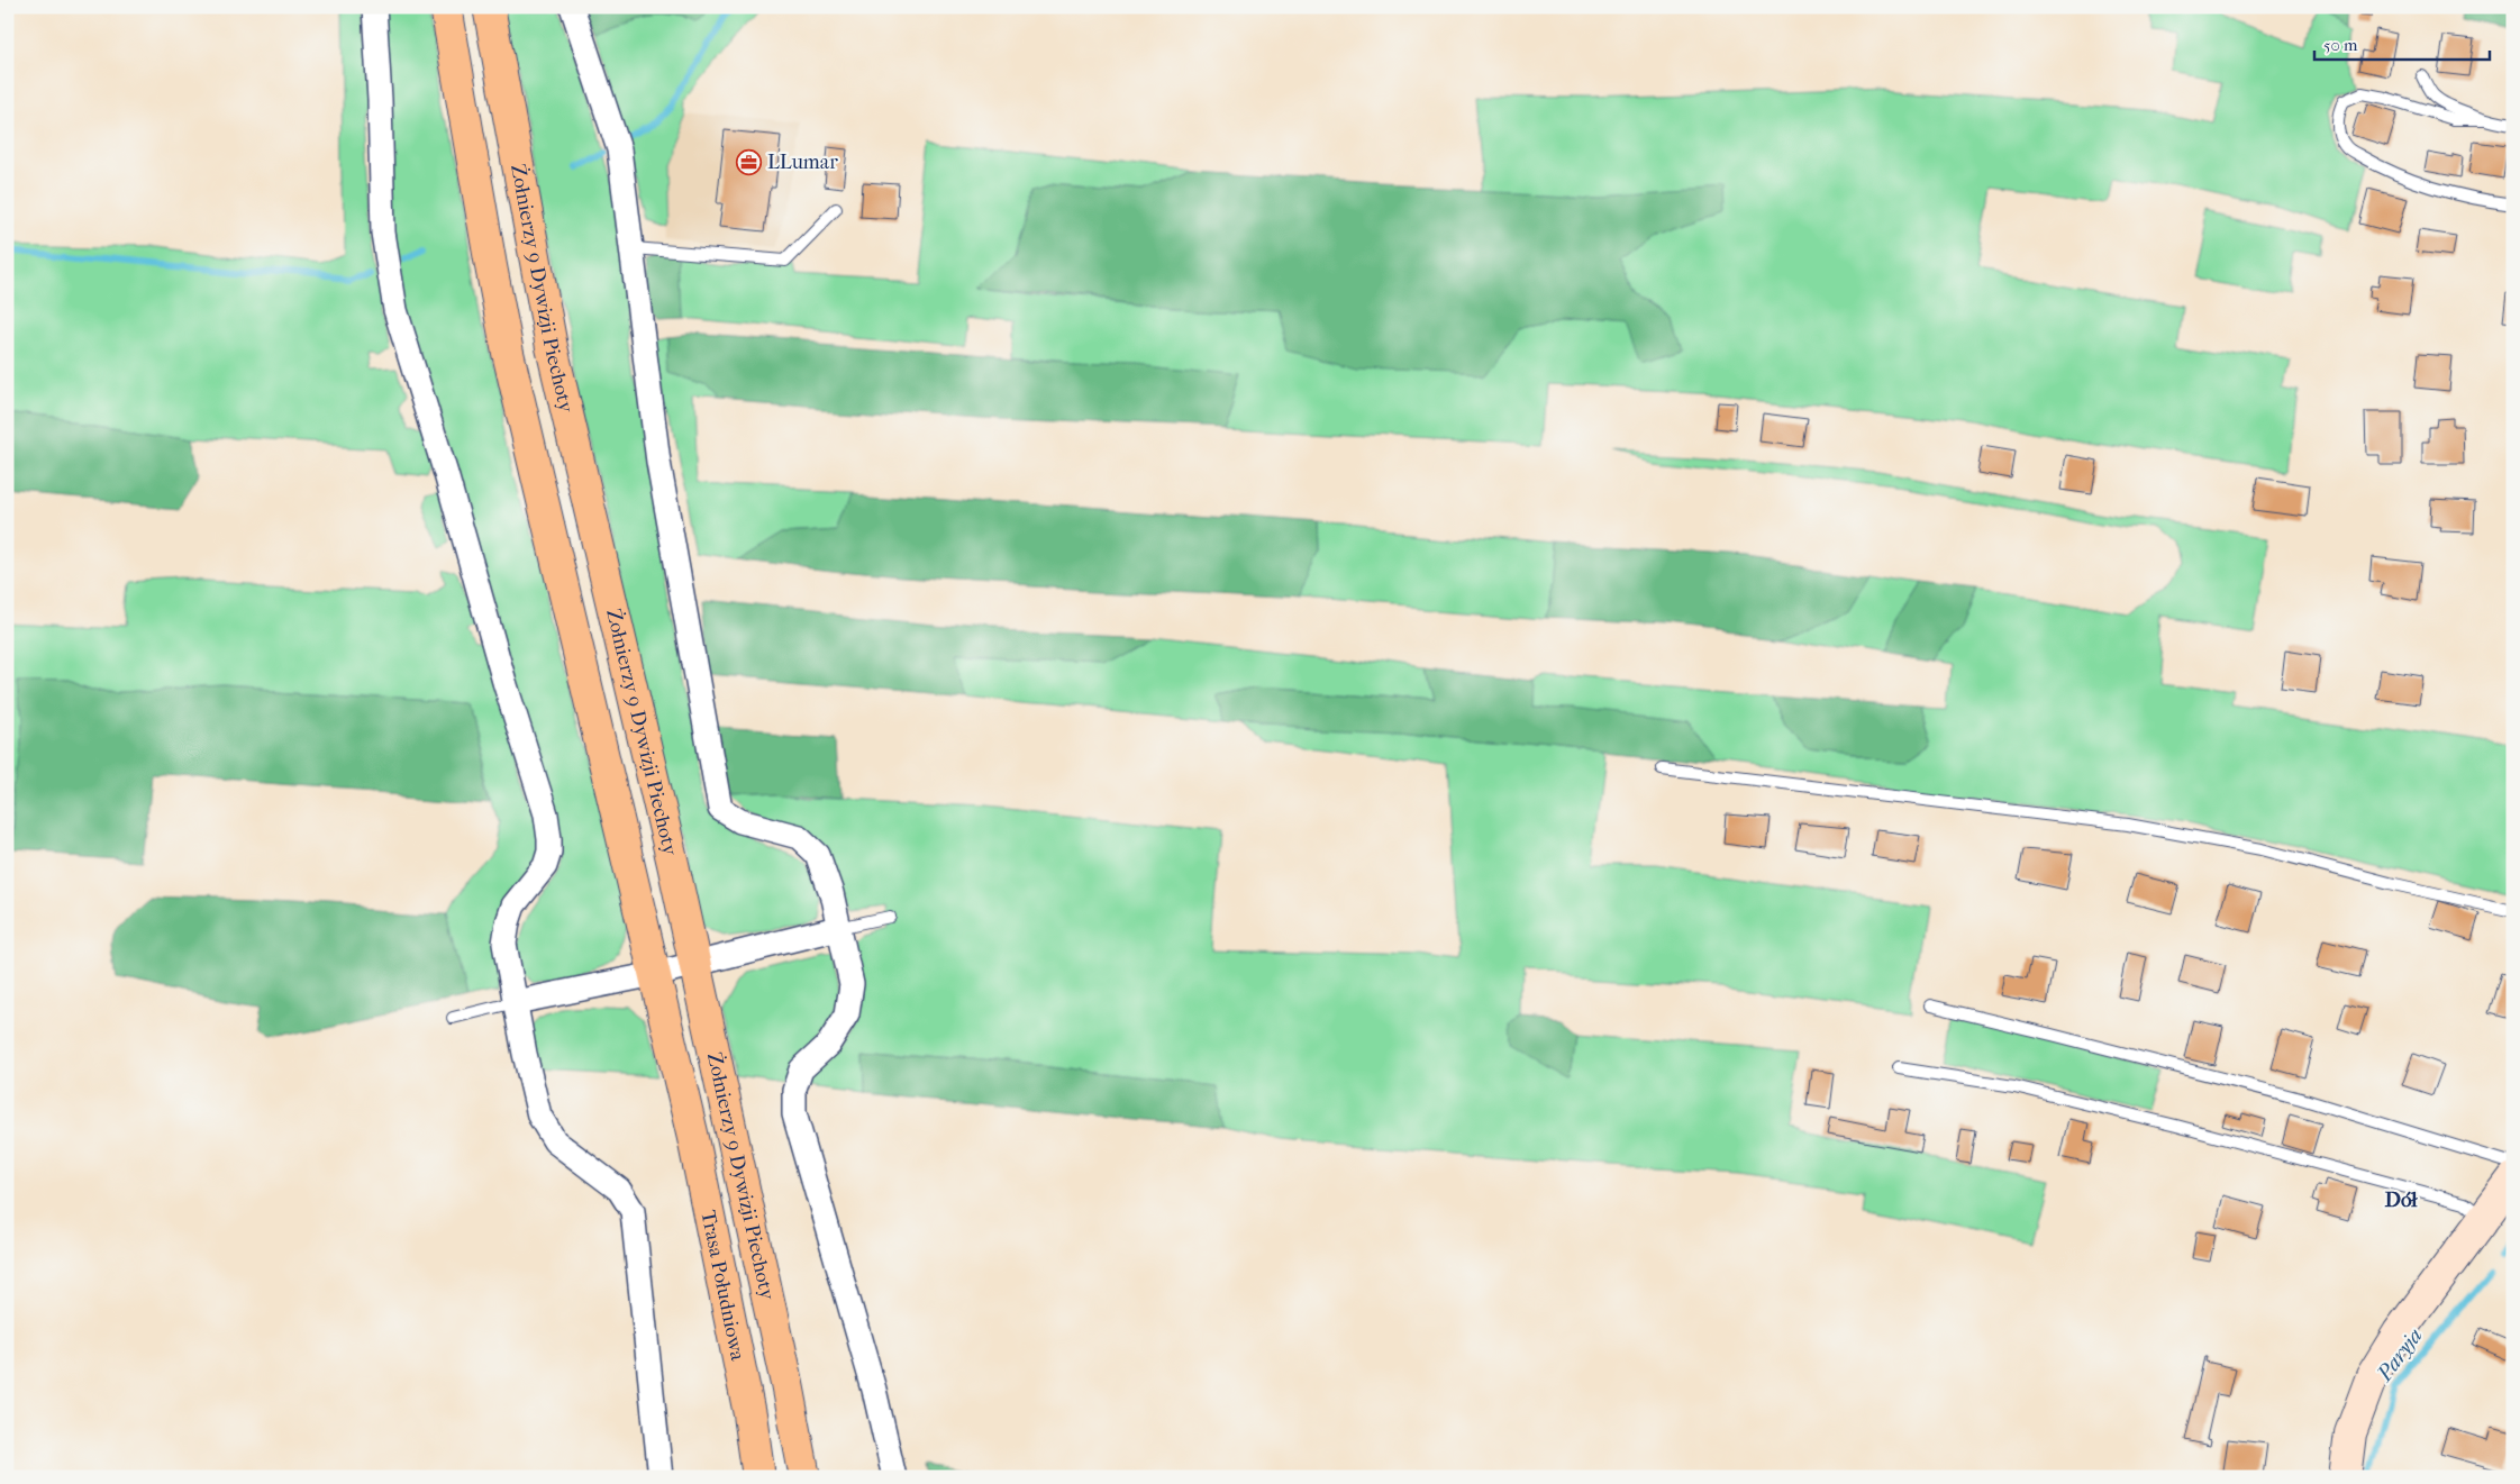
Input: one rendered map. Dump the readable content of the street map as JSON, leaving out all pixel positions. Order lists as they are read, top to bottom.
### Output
{
  "streets": {
    "highway": ["Żołnierzy 9 Dywizji Piechoty", "Trasa Południowa"]
  },
  "crossings": [
    ["Żołnierzy 9 Dywizji Piechoty", "Trasa Południowa"]
  ],
  "districts": ["Dół"],
  "water": ["Paryja"],
  "places": {
    "office": ["LLumar"]
  },
  "scale_bar": "50 m"
}
